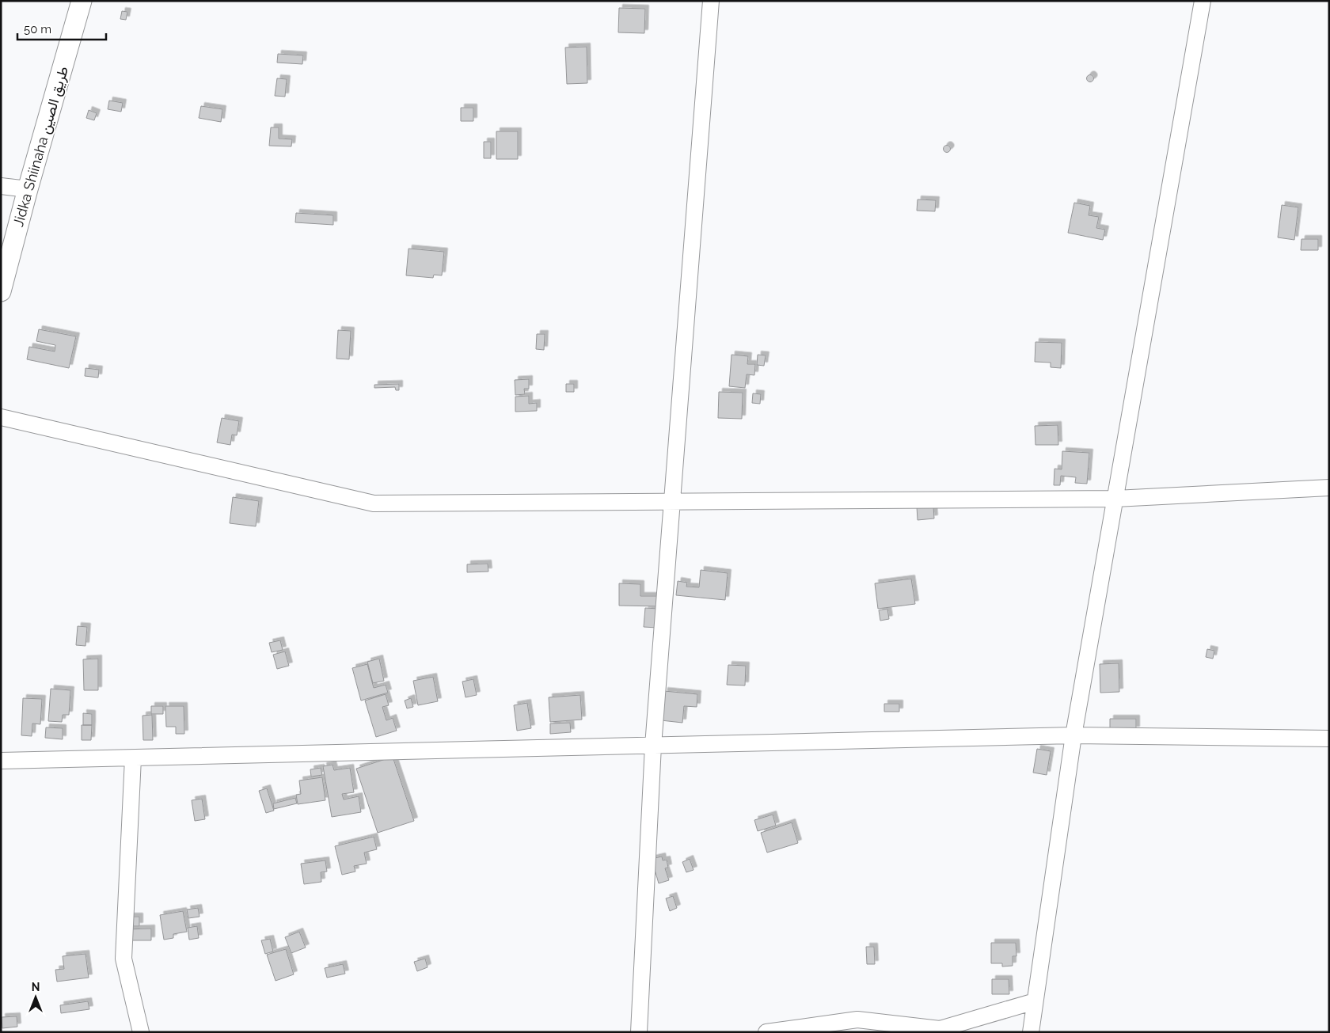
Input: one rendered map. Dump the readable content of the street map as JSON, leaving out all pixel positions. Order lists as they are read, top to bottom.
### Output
{
  "streets": {
    "main road": ["Jidka Shiinaha طريق الصين"]
  },
  "scale_bar": "50 m",
  "north": "top"
}
